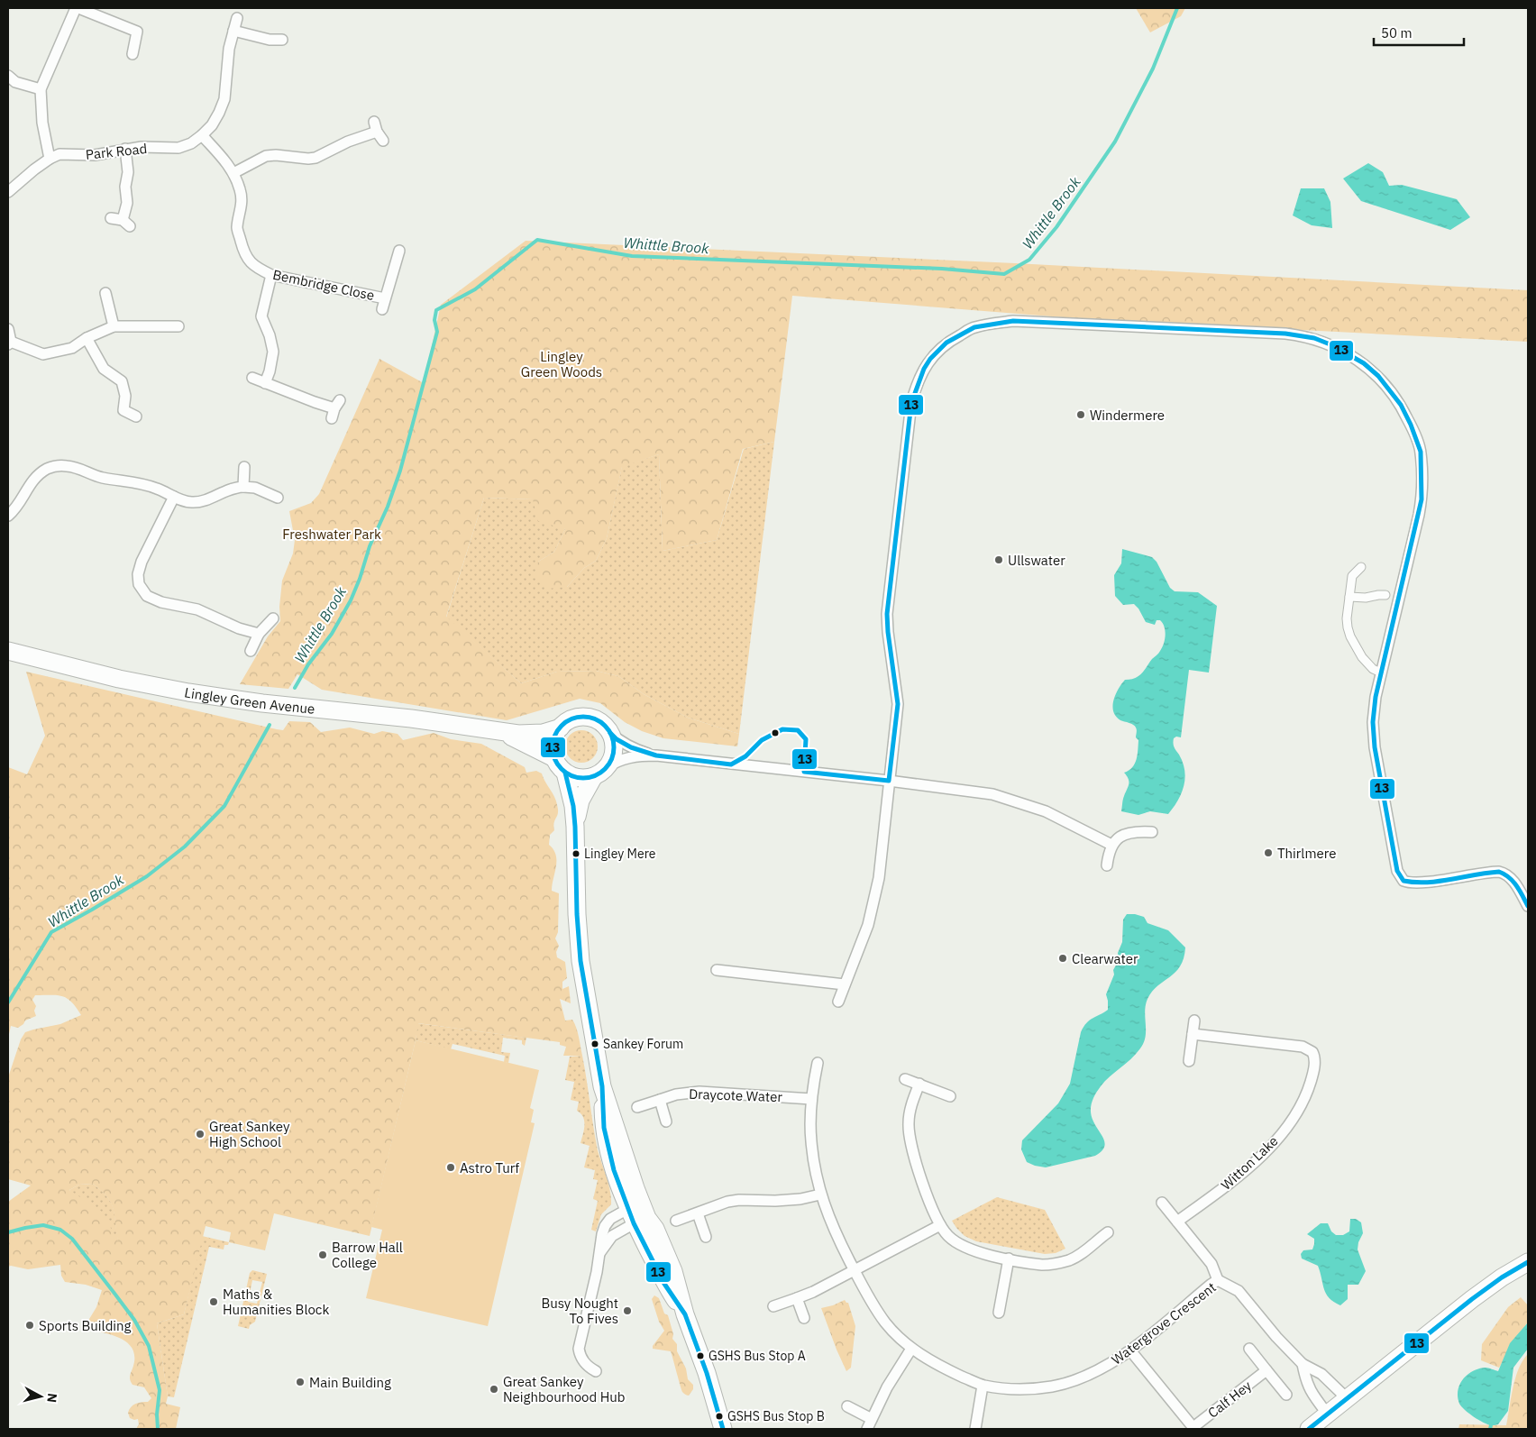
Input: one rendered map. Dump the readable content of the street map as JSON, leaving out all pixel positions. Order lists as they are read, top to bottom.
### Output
{
  "streets": {
    "main road": ["Lingley Green Avenue"],
    "street": [
      "Park Road",
      "Bembridge Close",
      "Draycote Water",
      "Witton Lake",
      "Watergrove Crescent",
      "Calf Hey"
    ]
  },
  "crossings": [
    ["Park Road", "Bembridge Close"],
    ["Draycote Water", "Watergrove Crescent"]
  ],
  "water": ["Whittle Brook"],
  "parks": ["Lingley Green Woods", "Freshwater Park"],
  "places": [
    "Windermere",
    "Ullswater",
    "Thirlmere",
    "Lingley Mere",
    "Clearwater",
    "Sankey Forum",
    "Great Sankey High School",
    "Astro Turf",
    "Barrow Hall College",
    "Maths & Humanities Block",
    "Busy Nought To Fives",
    "Sports Building",
    "GSHS Bus Stop A",
    "Main Building",
    "Great Sankey Neighbourhood Hub",
    "GSHS Bus Stop B"
  ],
  "lines": ["transit line 13"],
  "scale_bar": "50 m",
  "north": "right"
}
